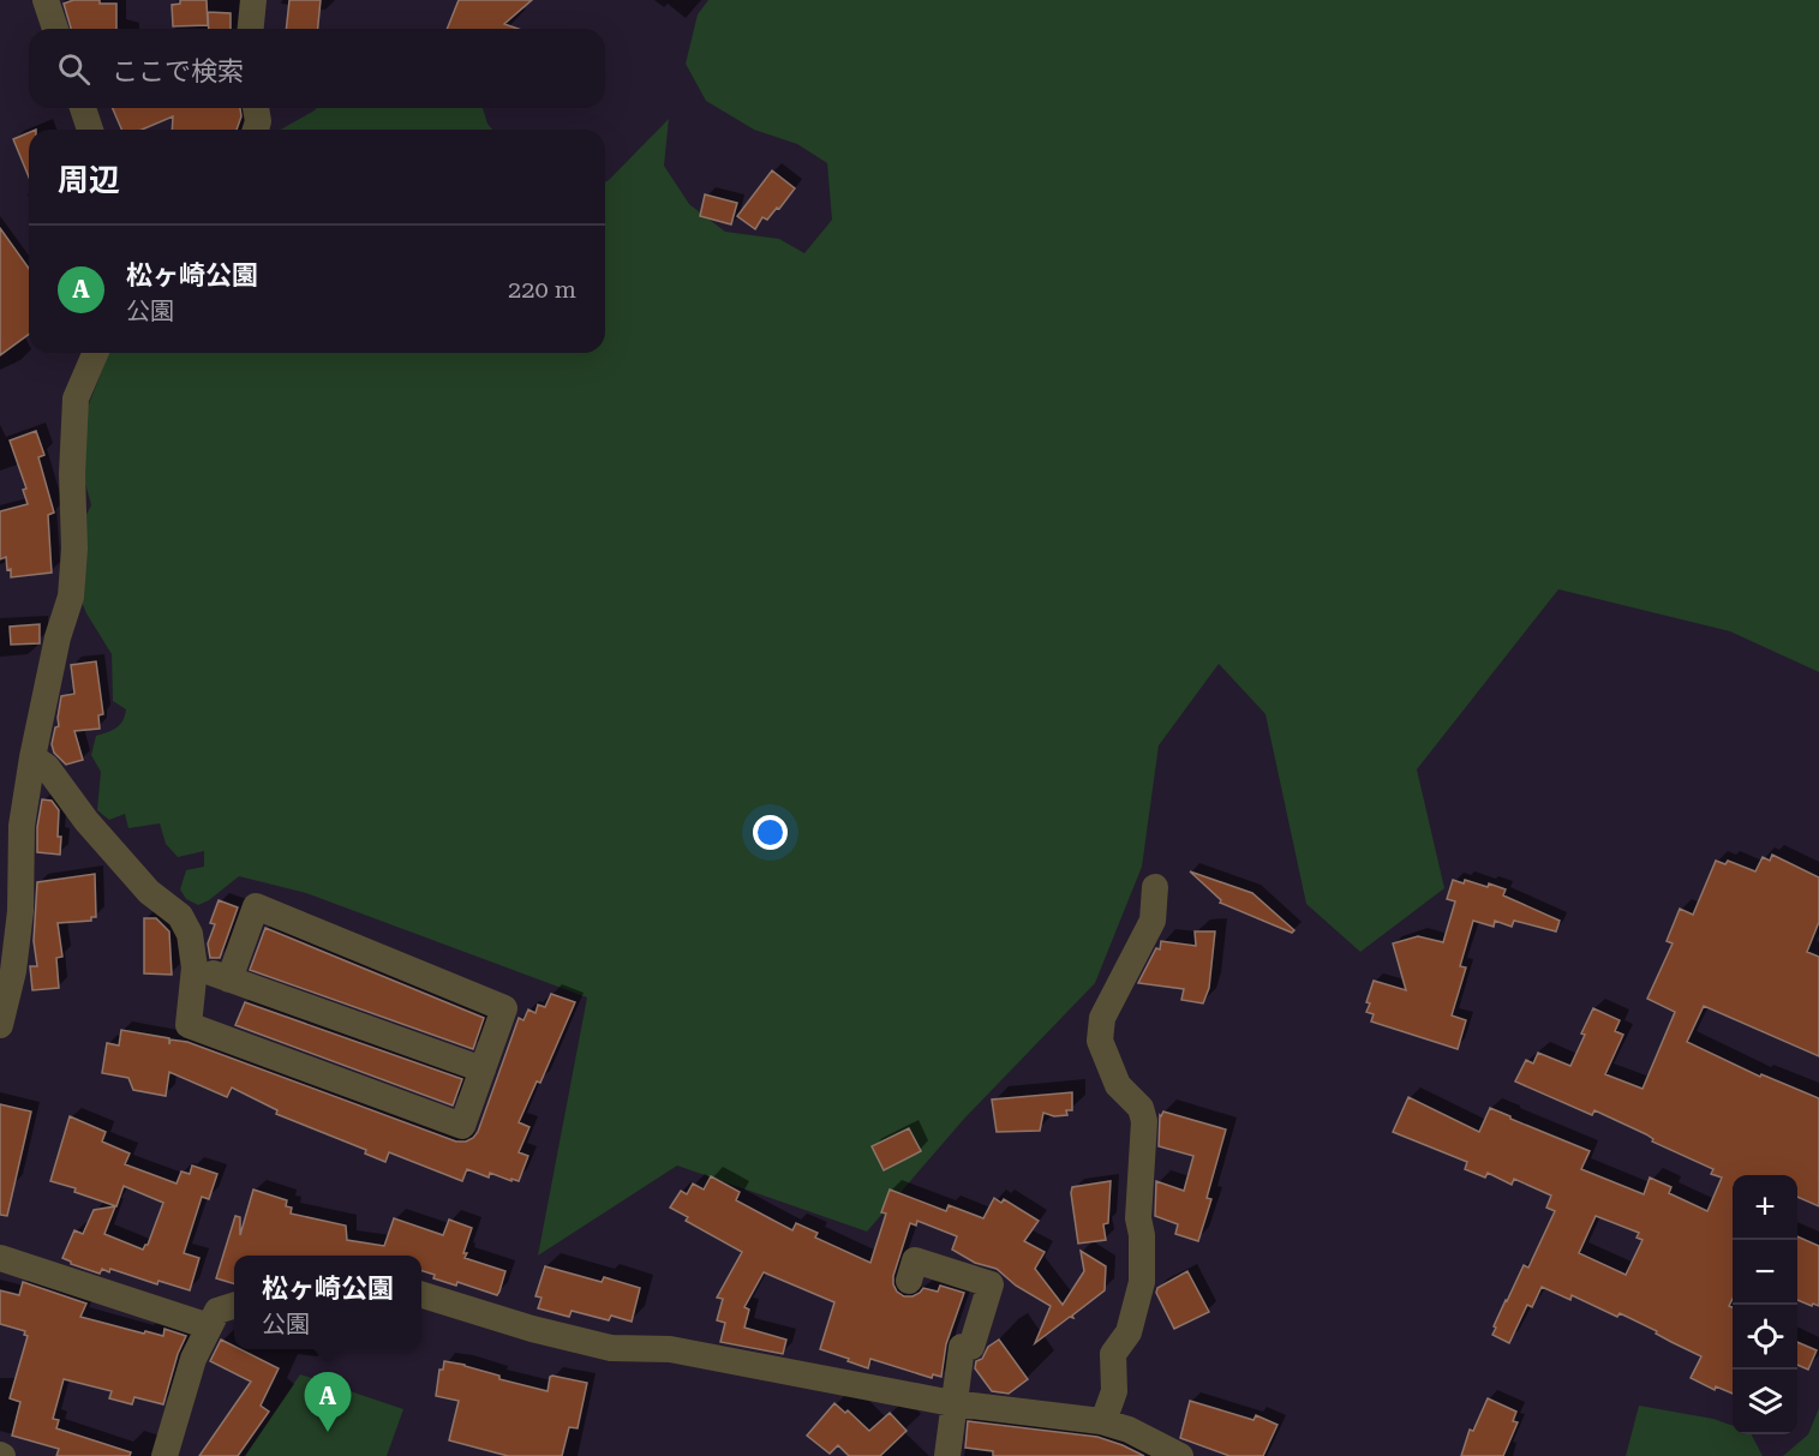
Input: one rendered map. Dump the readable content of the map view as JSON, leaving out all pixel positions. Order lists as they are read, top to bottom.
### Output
{
  "page": {
    "search": "ここで検索",
    "heading": "周辺",
    "list": [
      {
        "mark": "A",
        "name": "松ヶ崎公園",
        "note": "公園",
        "value": "220 m"
      }
    ],
    "map_buttons": ["+", "−"],
    "popup": ["松ヶ崎公園", "公園"],
    "pins": "A"
  }
}
